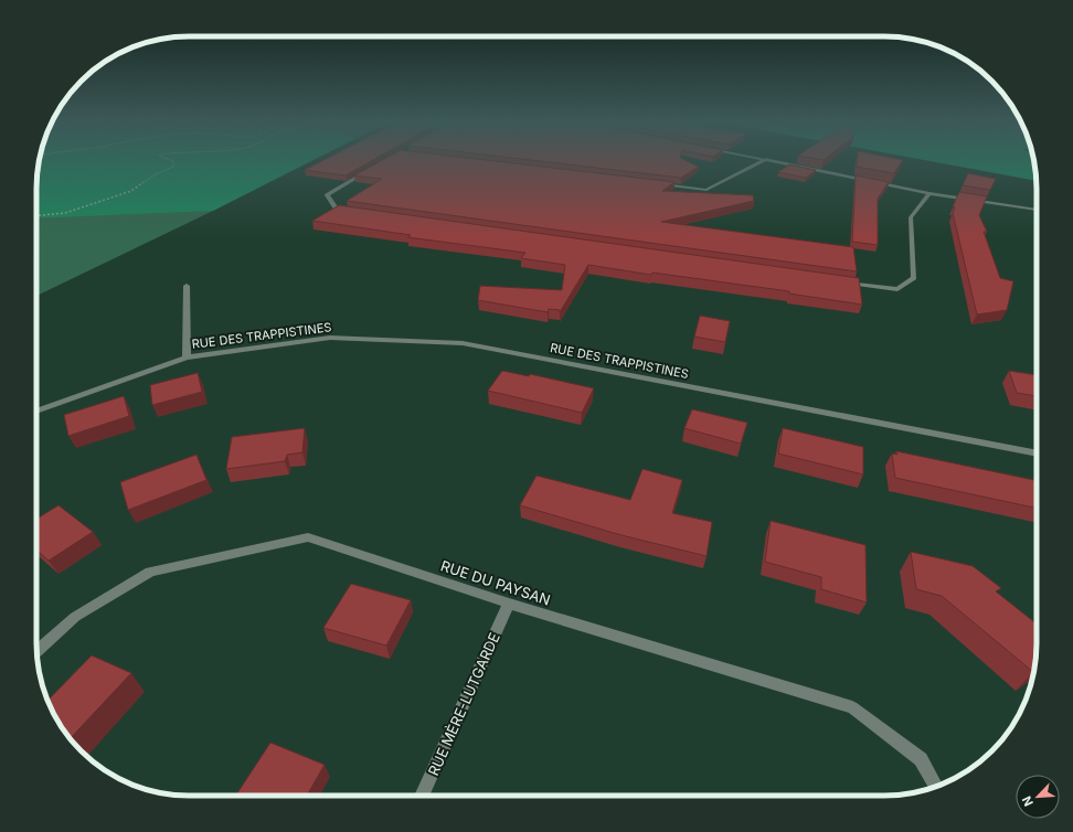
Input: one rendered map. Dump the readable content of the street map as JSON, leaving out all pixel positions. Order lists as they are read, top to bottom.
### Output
{
  "streets": {
    "street": ["RUE DES TRAPPISTINES", "RUE DU PAYSAN", "RUE MÈRE-LUTGARDE"]
  },
  "crossings": [
    ["RUE DU PAYSAN", "RUE MÈRE-LUTGARDE"]
  ],
  "north": "bottom left"
}
